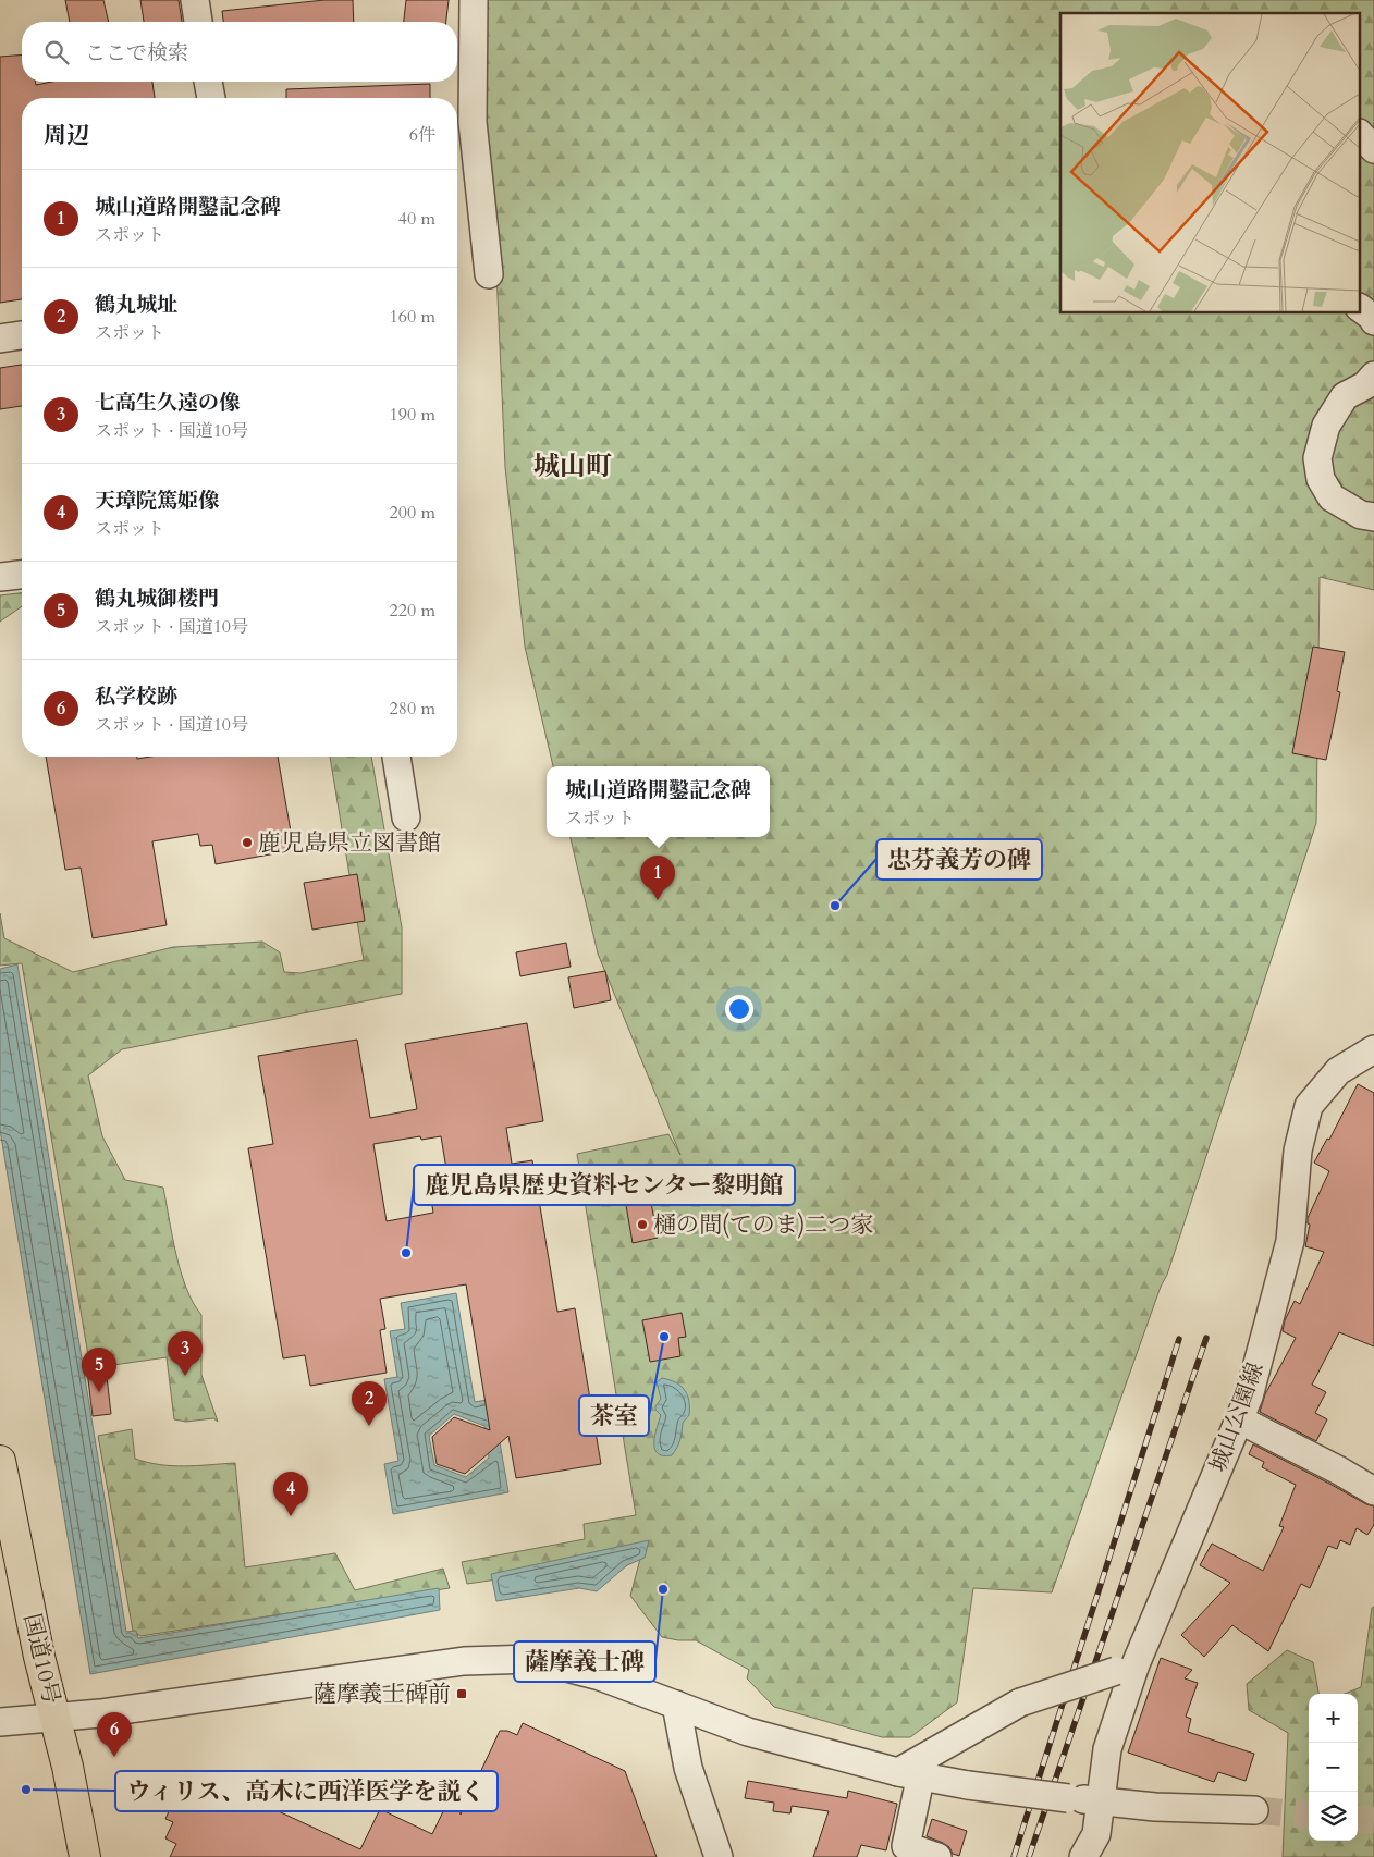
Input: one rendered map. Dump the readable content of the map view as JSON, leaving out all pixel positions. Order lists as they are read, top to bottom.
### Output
{
  "streets": {
    "highway": ["国道10号"],
    "street": ["城山公園線"]
  },
  "districts": ["城山町"],
  "places": {
    "other": [
      "鹿児島県立図書館",
      "忠芬義芳の碑",
      "樋の間(てのま)二つ家",
      "鹿児島県歴史資料センター黎明館",
      "茶室",
      "薩摩義士碑",
      "ウィリス、高木に西洋医学を説く"
    ],
    "transit": ["薩摩義士碑前"]
  },
  "page": {
    "search": "ここで検索",
    "heading": ["周辺", "6件"],
    "list": [
      {
        "mark": "1",
        "name": "城山道路開鑿記念碑",
        "note": "スポット",
        "value": "40 m"
      },
      {
        "mark": "2",
        "name": "鶴丸城址",
        "note": "スポット",
        "value": "160 m"
      },
      {
        "mark": "3",
        "name": "七高生久遠の像",
        "note": "スポット · 国道10号",
        "value": "190 m"
      },
      {
        "mark": "4",
        "name": "天璋院篤姫像",
        "note": "スポット",
        "value": "200 m"
      },
      {
        "mark": "5",
        "name": "鶴丸城御楼門",
        "note": "スポット · 国道10号",
        "value": "220 m"
      },
      {
        "mark": "6",
        "name": "私学校跡",
        "note": "スポット · 国道10号",
        "value": "280 m"
      }
    ],
    "popup": ["城山道路開鑿記念碑", "スポット"],
    "pins": [
      "1",
      "3",
      "5",
      "2",
      "4",
      "6"
    ],
    "map_buttons": ["+", "−"]
  }
}
